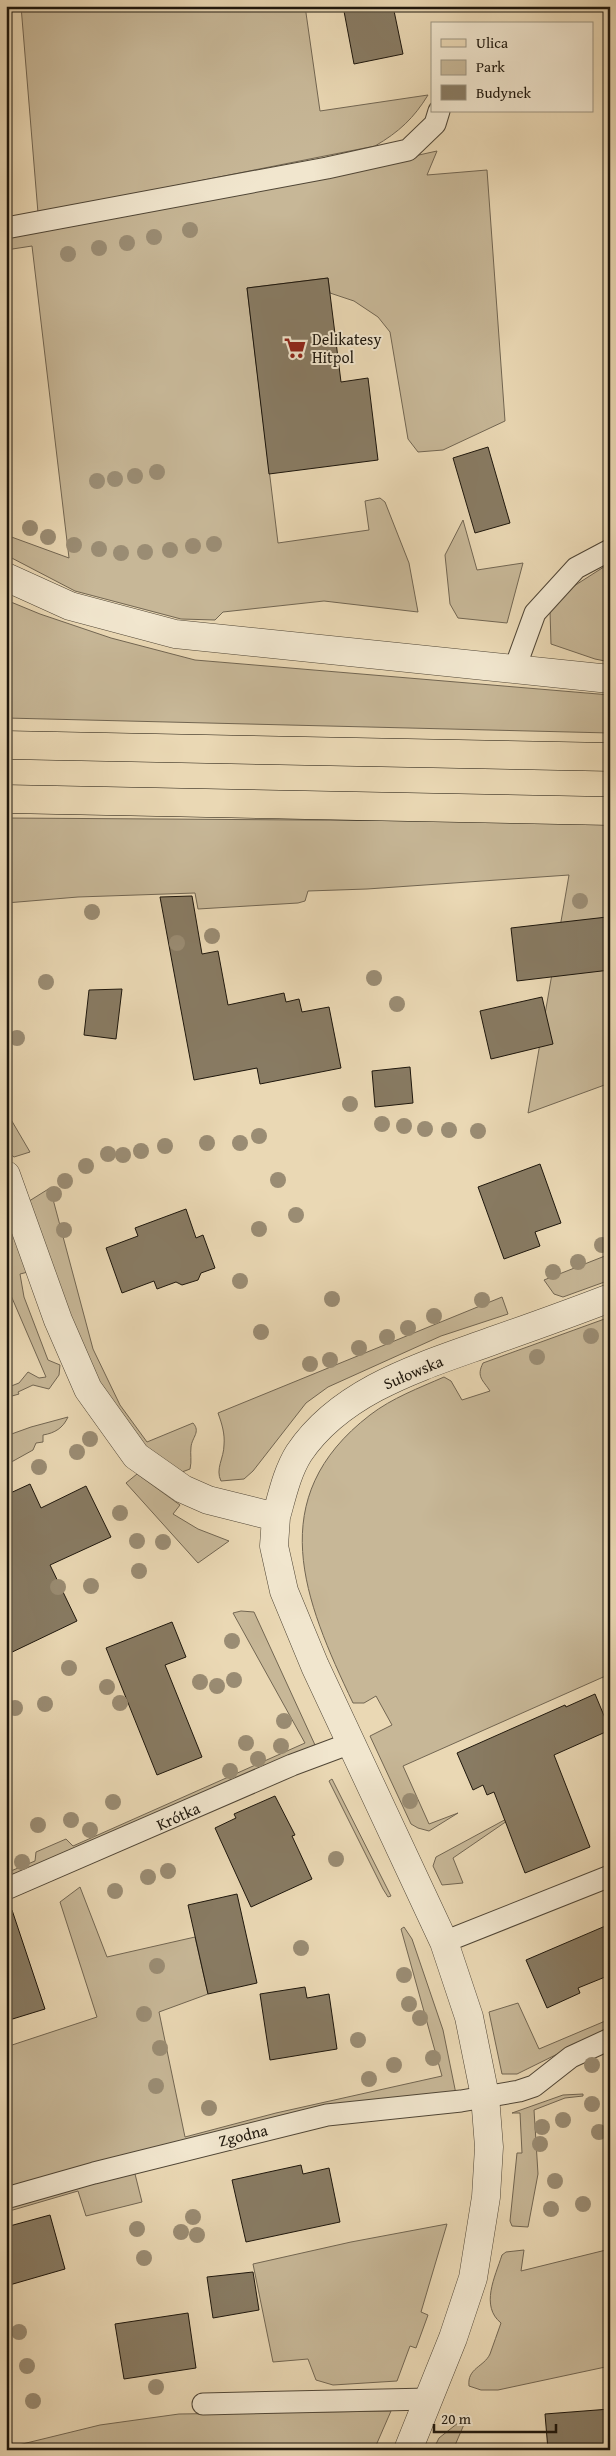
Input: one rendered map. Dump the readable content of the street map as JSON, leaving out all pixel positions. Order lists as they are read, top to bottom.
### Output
{
  "streets": {
    "street": ["Sułowska"],
    "lane": ["Krótka", "Zgodna"]
  },
  "crossings": [
    ["Sułowska", "Krótka"],
    ["Sułowska", "Zgodna"]
  ],
  "places": {
    "supermarket": ["Delikatesy Hitpol"]
  },
  "legend": ["Ulica", "Park", "Budynek"],
  "scale_bar": "20 m"
}
